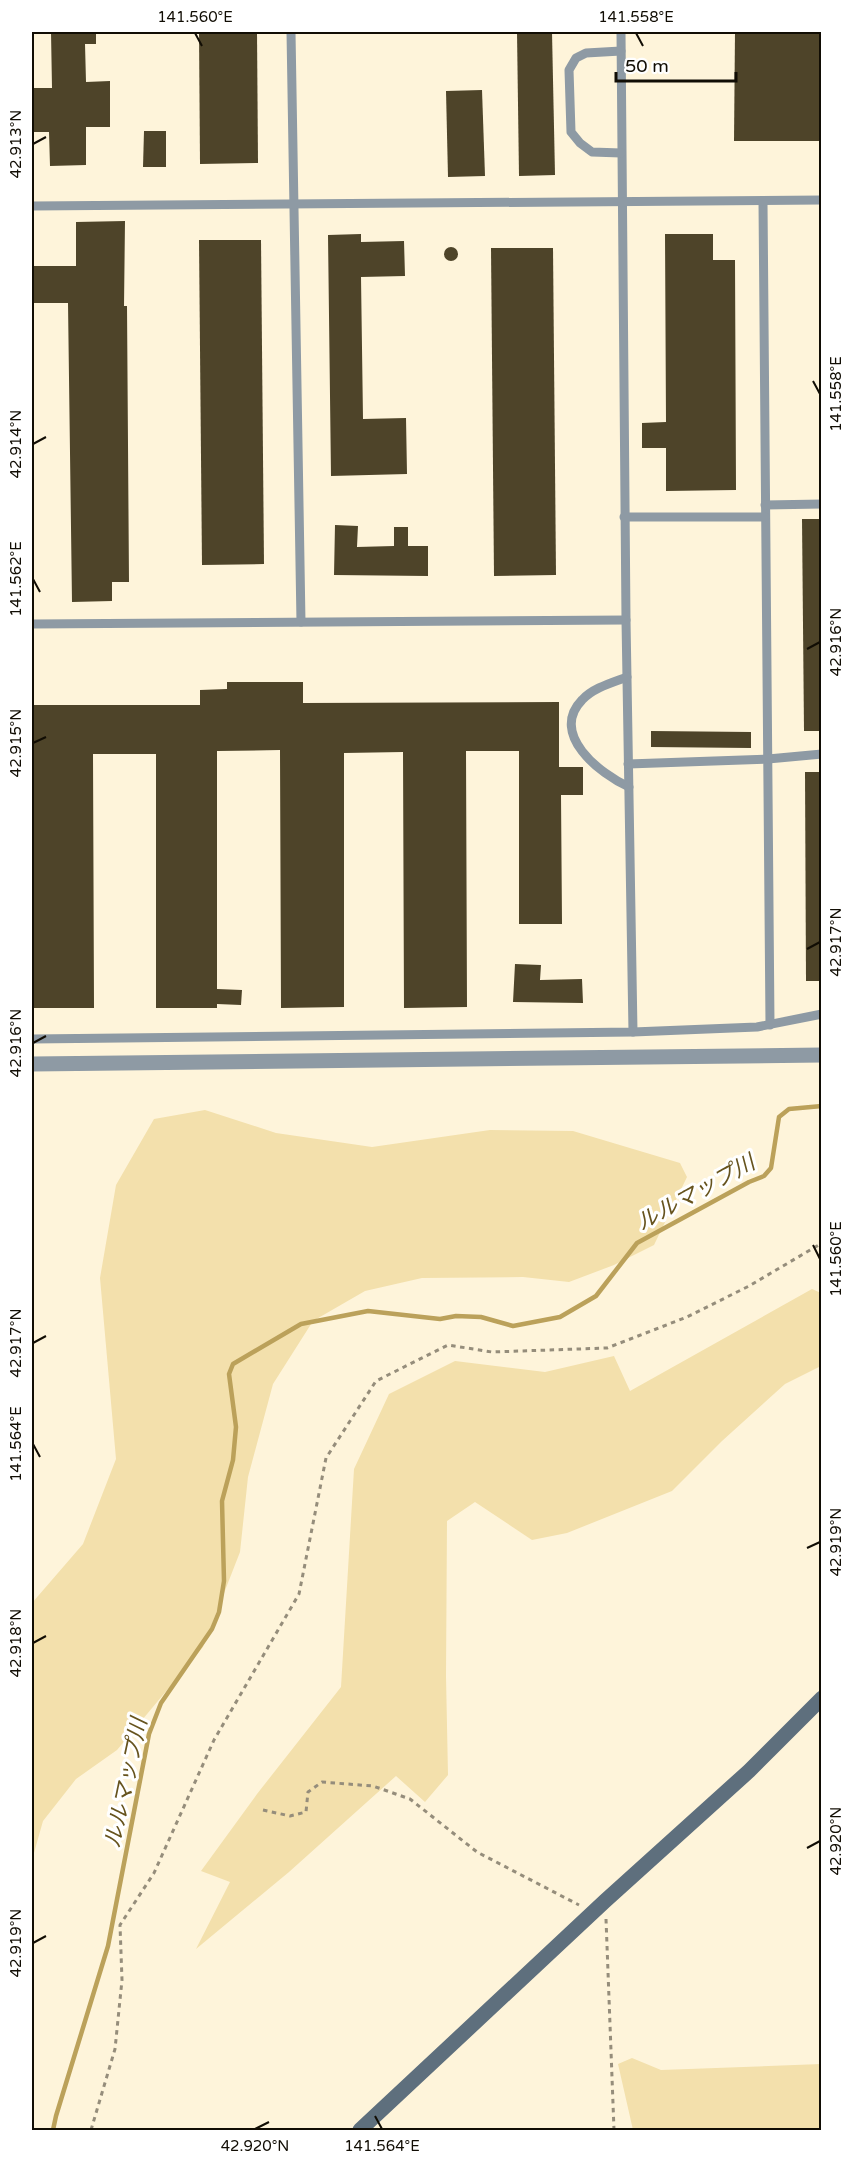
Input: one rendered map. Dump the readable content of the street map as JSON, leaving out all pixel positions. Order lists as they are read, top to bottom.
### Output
{
  "water": ["ルルマップ川"],
  "scale_bar": "50 m",
  "coordinates": [
    "141.560°E",
    "141.558°E",
    "42.913°N",
    "42.914°N",
    "141.562°E",
    "42.916°N",
    "42.915°N",
    "42.917°N",
    "141.564°E",
    "42.919°N",
    "42.918°N",
    "42.920°N"
  ]
}
